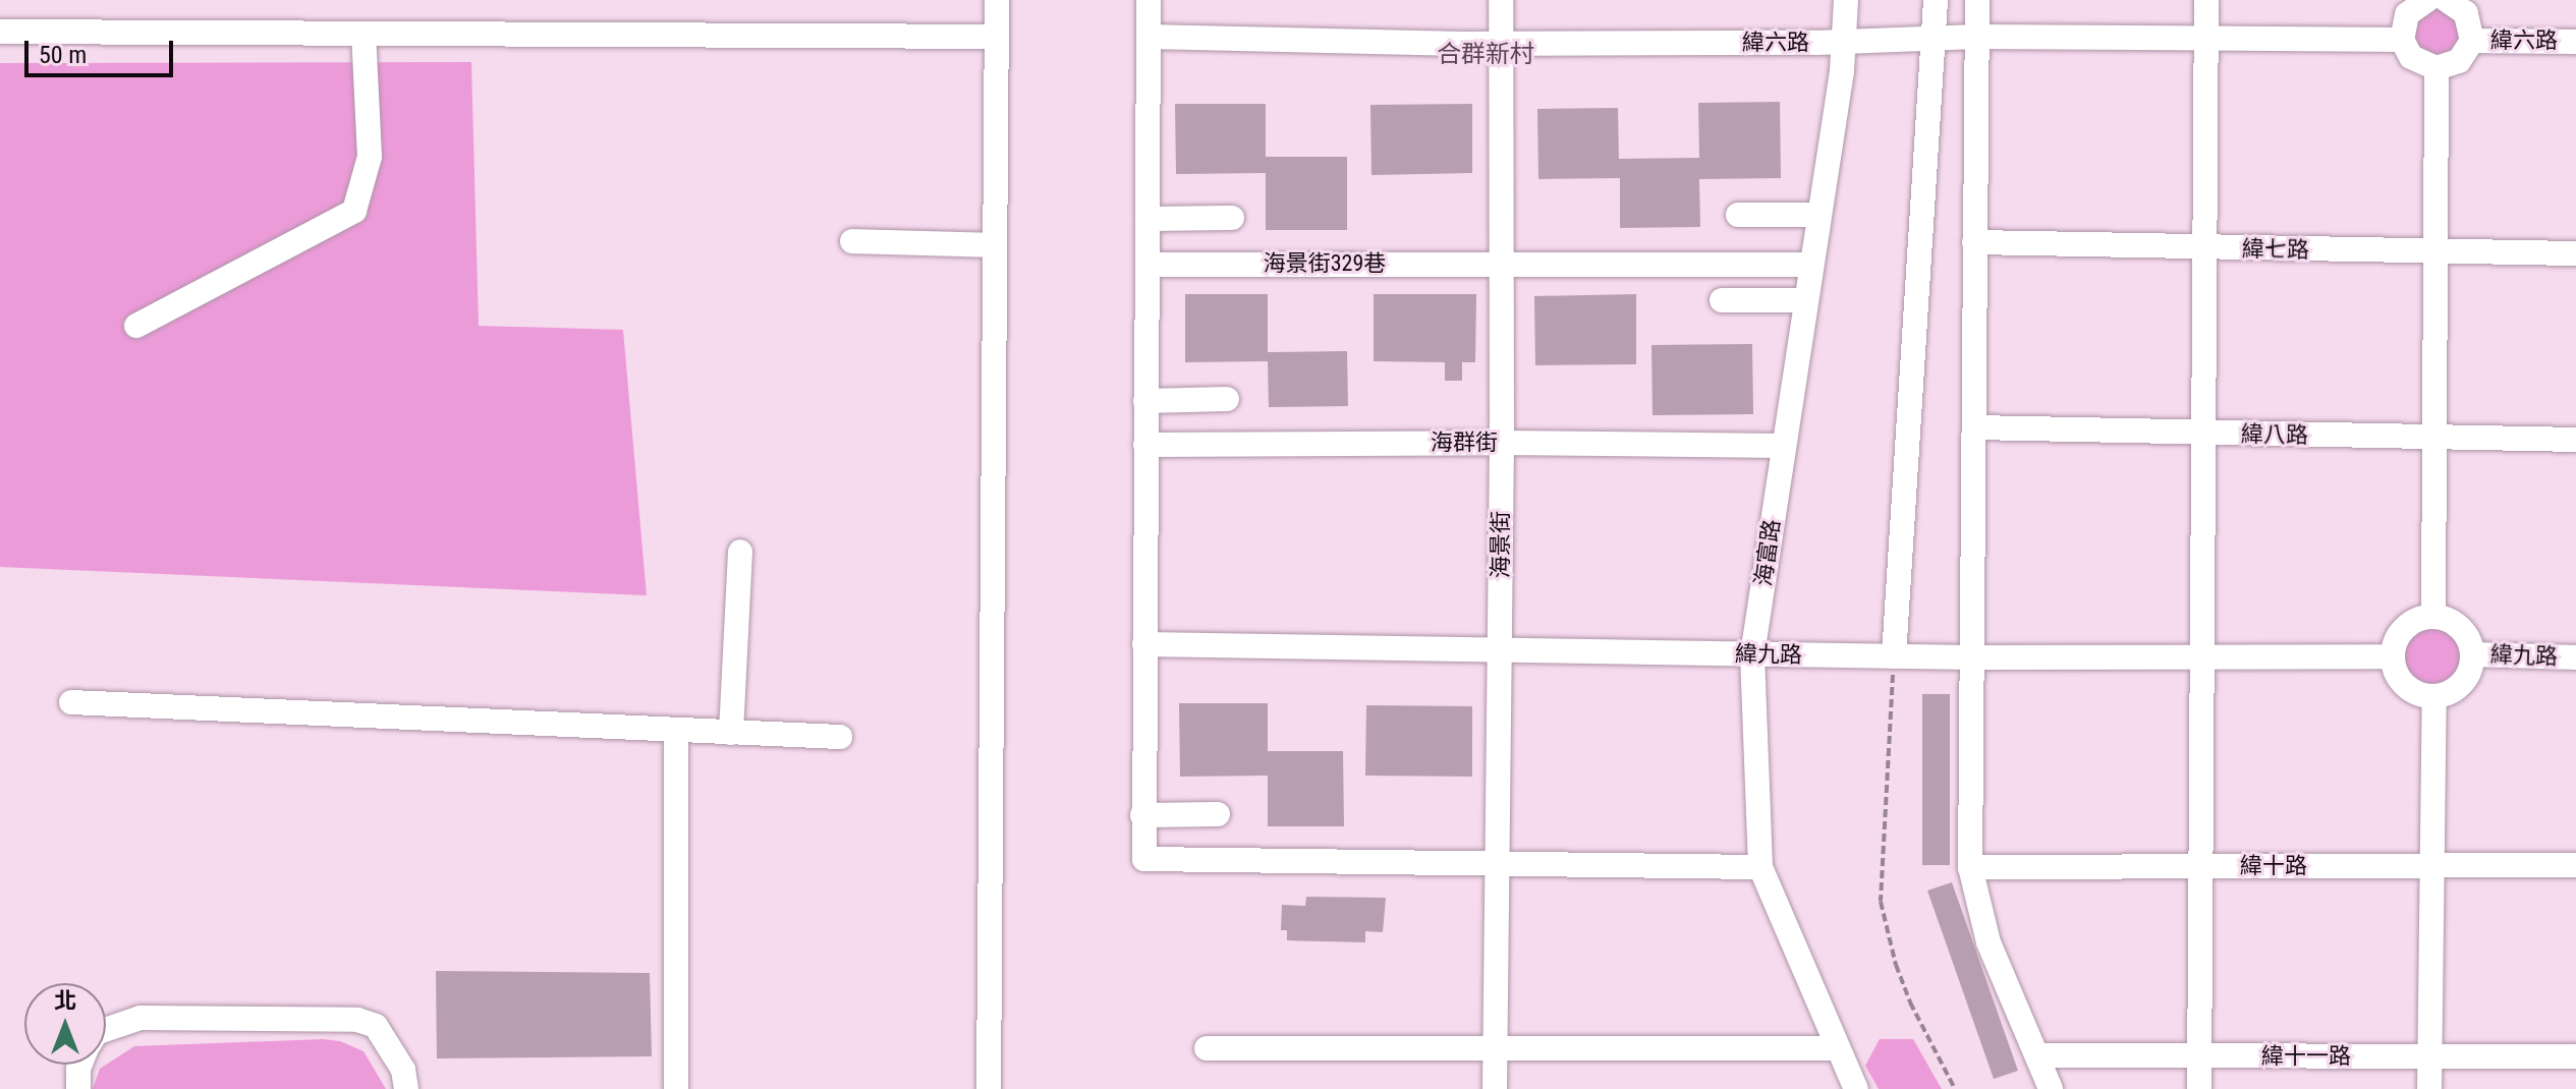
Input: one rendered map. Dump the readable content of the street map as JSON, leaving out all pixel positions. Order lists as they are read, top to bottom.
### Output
{
  "streets": {
    "street": [
      "緯六路",
      "緯七路",
      "海景街329巷",
      "緯八路",
      "海群街",
      "海景街",
      "海富路",
      "緯九路",
      "緯十路",
      "緯十一路"
    ]
  },
  "crossings": [
    ["緯六路", "海景街"],
    ["緯六路", "海富路"],
    ["海景街329巷", "海景街"],
    ["海景街329巷", "海富路"],
    ["海群街", "海景街"],
    ["海群街", "海富路"],
    ["海景街", "緯九路"],
    ["海富路", "緯九路"]
  ],
  "districts": ["合群新村"],
  "scale_bar": "50 m",
  "north": "top"
}
